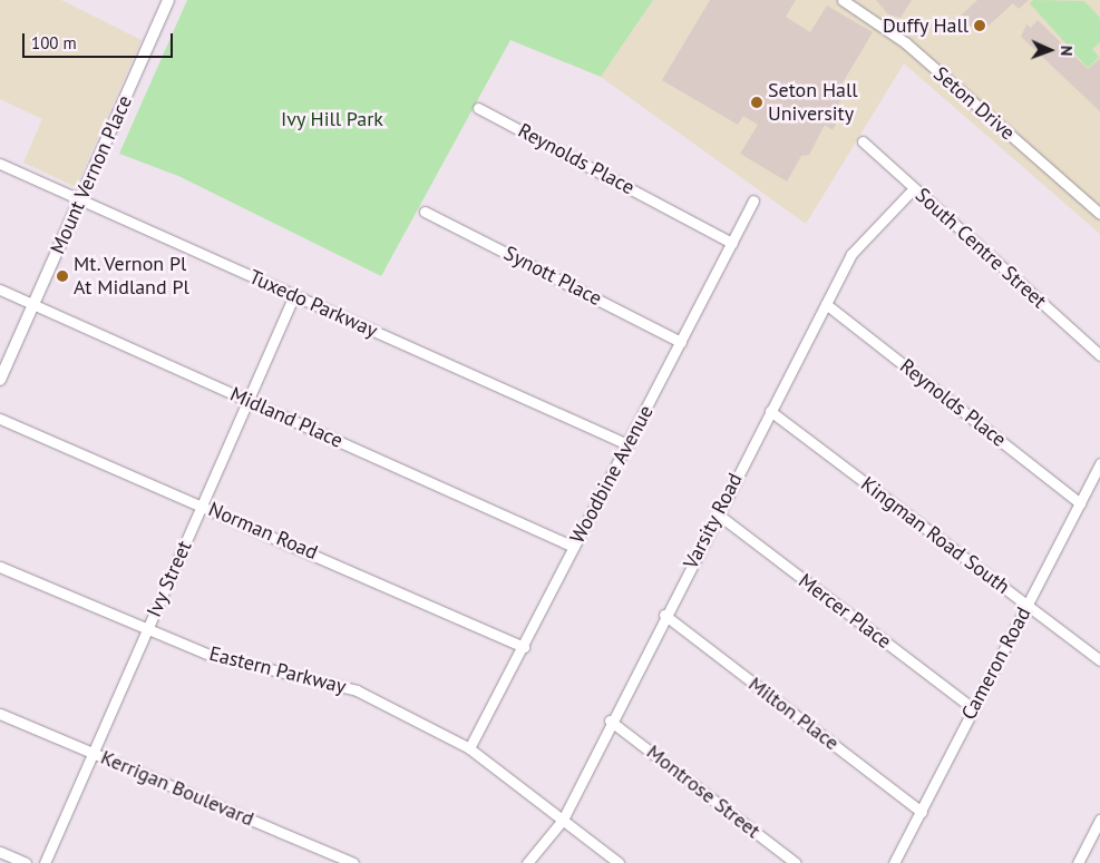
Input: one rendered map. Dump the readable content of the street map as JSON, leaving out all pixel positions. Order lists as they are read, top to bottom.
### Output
{
  "streets": {
    "street": [
      "Seton Drive",
      "Reynolds Place",
      "Mount Vernon Place",
      "South Centre Street",
      "Synott Place",
      "Tuxedo Parkway",
      "Midland Place",
      "Woodbine Avenue",
      "Varsity Road",
      "Norman Road",
      "Kingman Road South",
      "Ivy Street",
      "Mercer Place",
      "Cameron Road",
      "Eastern Parkway",
      "Milton Place",
      "Kerrigan Boulevard",
      "Montrose Street"
    ]
  },
  "crossings": [
    ["Reynolds Place", "Woodbine Avenue"],
    ["Reynolds Place", "Varsity Road"],
    ["Reynolds Place", "Cameron Road"],
    ["Mount Vernon Place", "Tuxedo Parkway"],
    ["Mount Vernon Place", "Midland Place"],
    ["South Centre Street", "Varsity Road"],
    ["Synott Place", "Woodbine Avenue"],
    ["Tuxedo Parkway", "Woodbine Avenue"],
    ["Tuxedo Parkway", "Ivy Street"],
    ["Midland Place", "Woodbine Avenue"],
    ["Midland Place", "Ivy Street"],
    ["Woodbine Avenue", "Norman Road"],
    ["Woodbine Avenue", "Eastern Parkway"],
    ["Varsity Road", "Kingman Road South"],
    ["Varsity Road", "Mercer Place"],
    ["Varsity Road", "Eastern Parkway"],
    ["Varsity Road", "Milton Place"],
    ["Varsity Road", "Montrose Street"],
    ["Norman Road", "Ivy Street"],
    ["Kingman Road South", "Cameron Road"],
    ["Ivy Street", "Eastern Parkway"],
    ["Ivy Street", "Kerrigan Boulevard"],
    ["Mercer Place", "Cameron Road"],
    ["Cameron Road", "Milton Place"]
  ],
  "parks": ["Ivy Hill Park"],
  "places": ["Duffy Hall", "Seton Hall University", "Mt. Vernon Pl At Midland Pl"],
  "scale_bar": "100 m",
  "north": "right"
}
